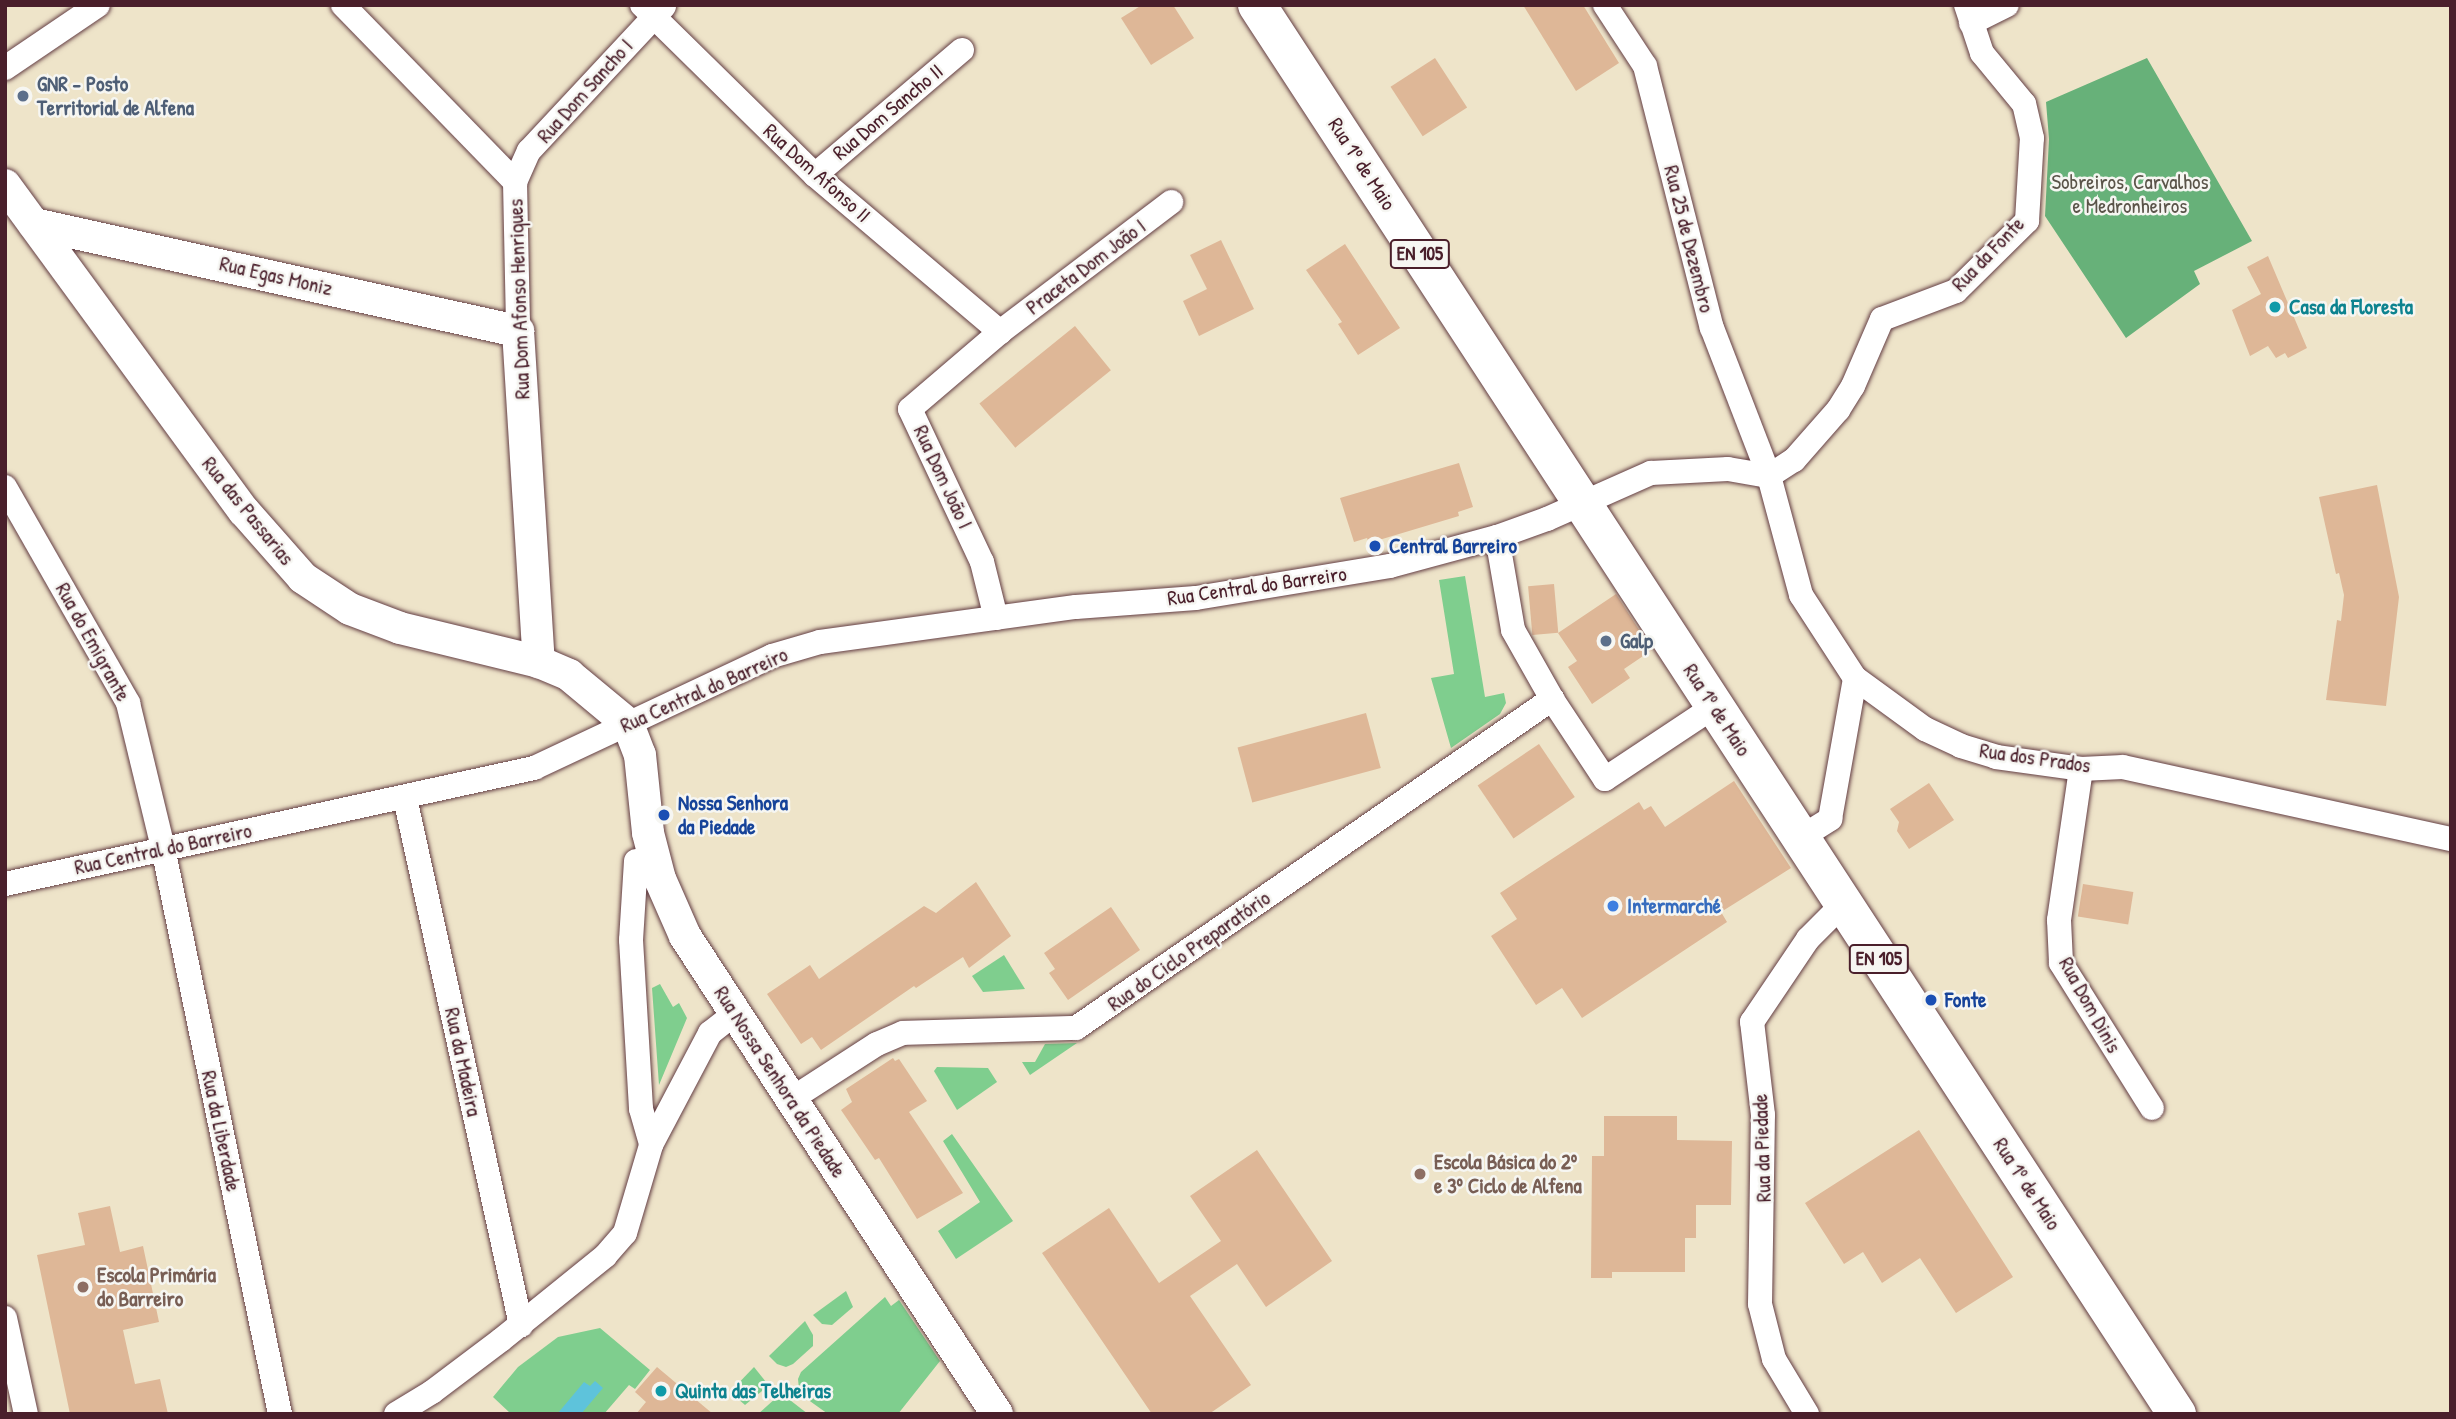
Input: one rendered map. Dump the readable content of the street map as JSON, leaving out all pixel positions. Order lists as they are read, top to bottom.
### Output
{
  "streets": {
    "main road": ["Rua 1º de Maio", "EN 105"],
    "street": [
      "Rua Dom Sancho I",
      "Rua Dom Sancho II",
      "Rua Dom Afonso II",
      "Rua 25 de Dezembro",
      "Rua da Fonte",
      "Praceta Dom João I",
      "Rua Egas Moniz",
      "Rua Dom Afonso Henriques",
      "Rua Dom João I",
      "Rua das Passarias",
      "Rua Central do Barreiro",
      "Rua do Emigrante",
      "Rua dos Prados",
      "Rua do Ciclo Preparatório",
      "Rua Dom Dinis",
      "Rua da Madeira",
      "Rua Nossa Senhora da Piedade",
      "Rua da Liberdade",
      "Rua da Piedade"
    ]
  },
  "crossings": [
    ["Rua Dom Sancho I", "Rua Dom Afonso II"],
    ["Rua Dom Sancho I", "Rua Dom Afonso Henriques"],
    ["Rua Dom Sancho II", "Rua Dom Afonso II"],
    ["Rua 1º de Maio", "Rua Central do Barreiro"],
    ["Rua 1º de Maio", "Rua da Piedade"],
    ["Rua Dom Afonso II", "Praceta Dom João I"],
    ["Rua Dom Afonso II", "Rua Dom João I"],
    ["Rua 25 de Dezembro", "Rua da Fonte"],
    ["Rua 25 de Dezembro", "Rua Central do Barreiro"],
    ["Rua 25 de Dezembro", "Rua dos Prados"],
    ["Rua da Fonte", "Rua Central do Barreiro"],
    ["Rua da Fonte", "Rua dos Prados"],
    ["Praceta Dom João I", "Rua Dom João I"],
    ["Rua Egas Moniz", "Rua Dom Afonso Henriques"],
    ["Rua Egas Moniz", "Rua das Passarias"],
    ["Rua Dom Afonso Henriques", "Rua das Passarias"],
    ["Rua Dom João I", "Rua Central do Barreiro"],
    ["Rua das Passarias", "Rua Central do Barreiro"],
    ["Rua das Passarias", "Rua Nossa Senhora da Piedade"],
    ["Rua Central do Barreiro", "Rua do Emigrante"],
    ["Rua Central do Barreiro", "Rua dos Prados"],
    ["Rua Central do Barreiro", "Rua da Madeira"],
    ["Rua Central do Barreiro", "Rua Nossa Senhora da Piedade"],
    ["Rua Central do Barreiro", "Rua da Liberdade"],
    ["Rua do Emigrante", "Rua da Liberdade"],
    ["Rua dos Prados", "Rua Dom Dinis"],
    ["Rua do Ciclo Preparatório", "Rua Nossa Senhora da Piedade"]
  ],
  "parks": ["Sobreiros, Carvalhos e Medronheiros"],
  "places": [
    "GNR - Posto Territorial de Alfena",
    "Casa da Floresta",
    "Central Barreiro",
    "Galp",
    "Nossa Senhora da Piedade",
    "Intermarché",
    "Fonte",
    "Escola Básica do 2º e 3º Ciclo de Alfena",
    "Escola Primária do Barreiro",
    "Quinta das Telheiras"
  ]
}
